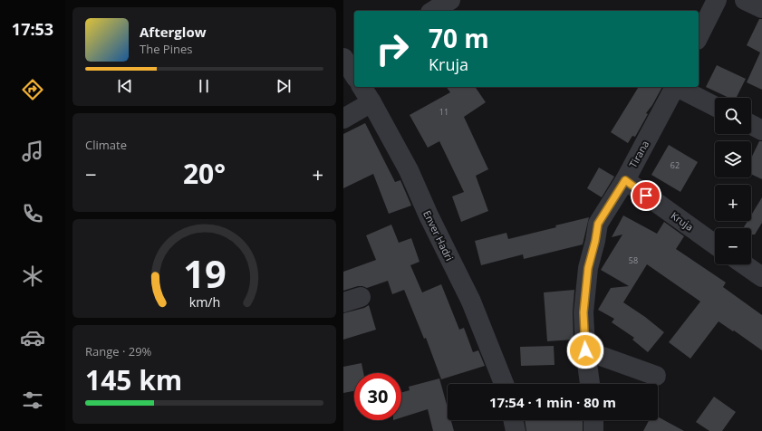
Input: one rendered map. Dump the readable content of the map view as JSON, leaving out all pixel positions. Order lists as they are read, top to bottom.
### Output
{
  "streets": {
    "street": ["Tirana", "Kruja", "Enver Hadri"]
  },
  "crossings": [
    ["Tirana", "Kruja"]
  ],
  "house_numbers": ["11", "62", "58"],
  "page": {
    "tabs": "17:53",
    "turn": ["70 m", "Kruja"],
    "song": ["Afterglow", "The Pines"],
    "map_buttons": ["+", "−"],
    "tile": [
      "Climate",
      ["Range · 29%", "145 km"]
    ],
    "heat": ["−", "20°", "+"],
    "limit": "30",
    "trip": "17:54 · 1 min · 80 m",
    "gauge": ["19", "km/h"]
  }
}
